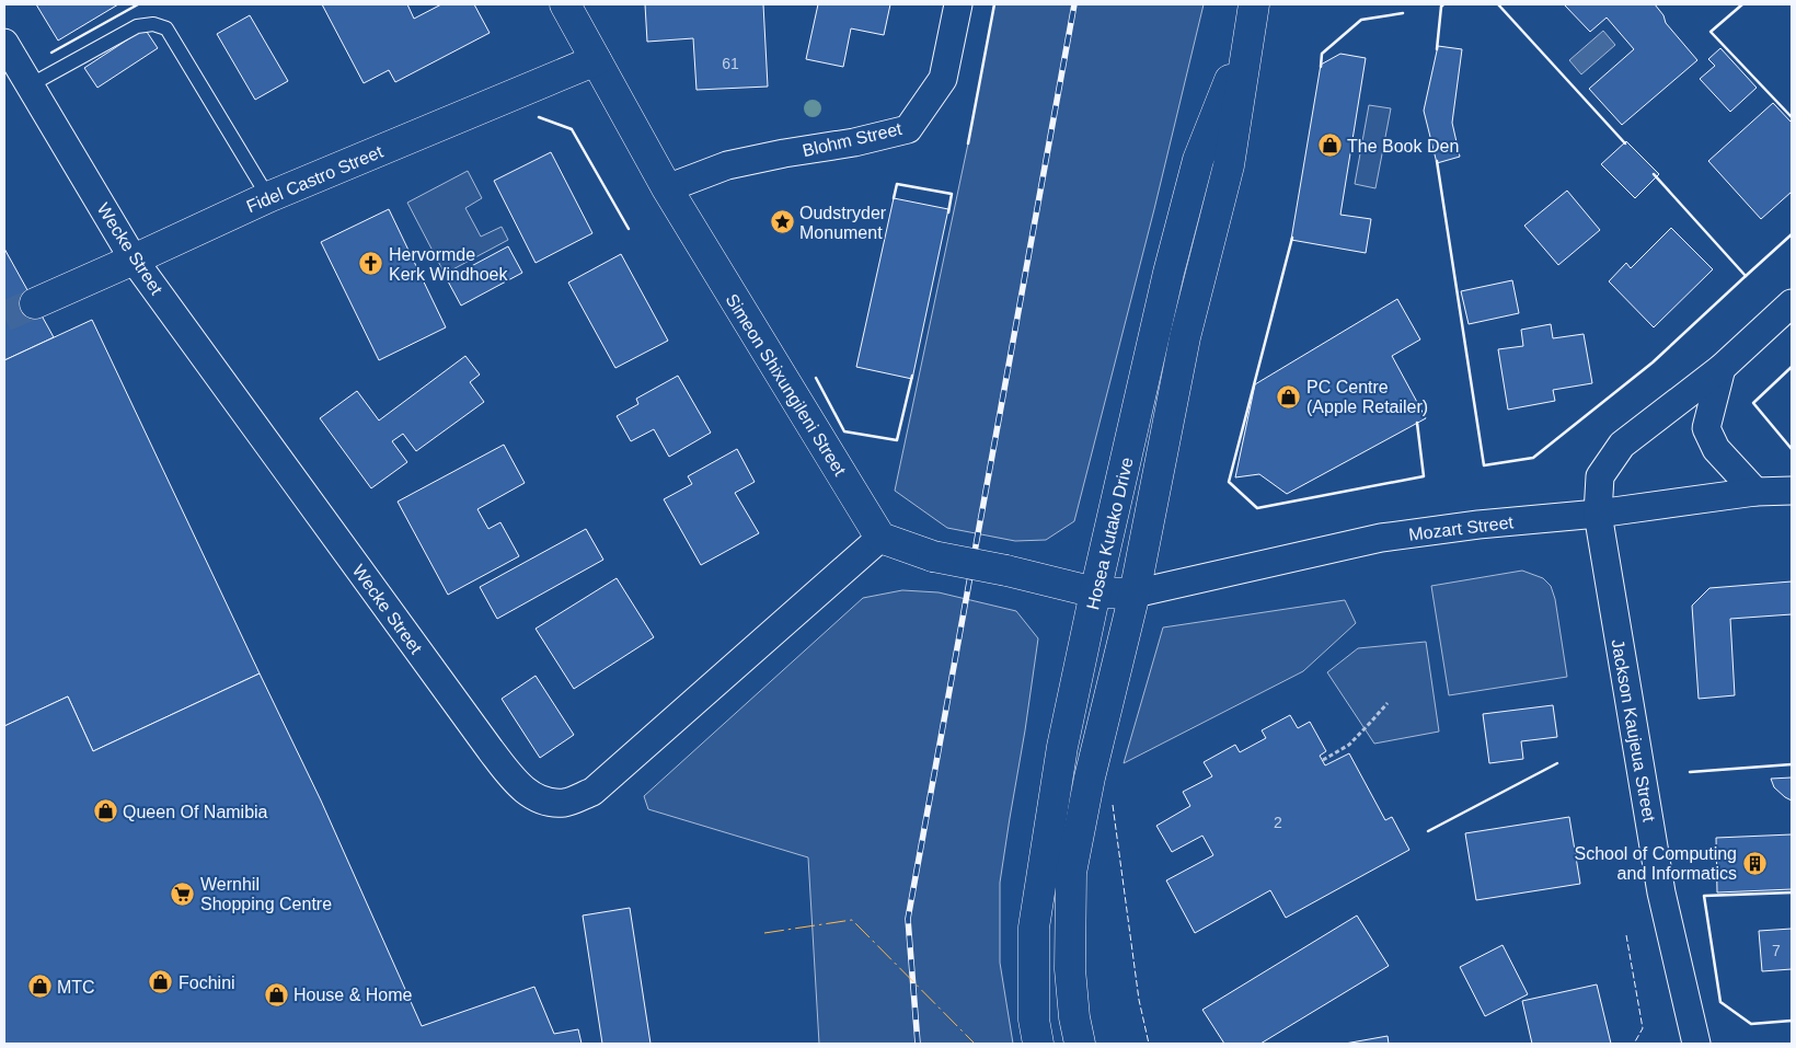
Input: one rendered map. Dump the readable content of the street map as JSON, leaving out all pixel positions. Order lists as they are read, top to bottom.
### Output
{
  "streets": {
    "main road": ["Fidel Castro Street", "Simeon Shixungileni Street", "Hosea Kutako Drive"],
    "street": [
      "Blohm Street",
      "Wecke Street",
      "Mozart Street",
      "Jackson Kaujeua Street"
    ]
  },
  "crossings": [
    ["Blohm Street", "Simeon Shixungileni Street"],
    ["Fidel Castro Street", "Wecke Street"],
    ["Fidel Castro Street", "Simeon Shixungileni Street"],
    ["Wecke Street", "Simeon Shixungileni Street"],
    ["Mozart Street", "Hosea Kutako Drive"],
    ["Mozart Street", "Jackson Kaujeua Street"]
  ],
  "places": {
    "shop": [
      "The Book Den",
      "PC Centre (Apple Retailer)",
      "Queen Of Namibia",
      "Fochini",
      "MTC",
      "House & Home"
    ],
    "place": ["Oudstryder Monument"],
    "church": ["Hervormde Kerk Windhoek"],
    "building": ["School of Computing and Informatics"],
    "supermarket": ["Wernhil Shopping Centre"]
  },
  "house_numbers": ["61", "2", "7"]
}
